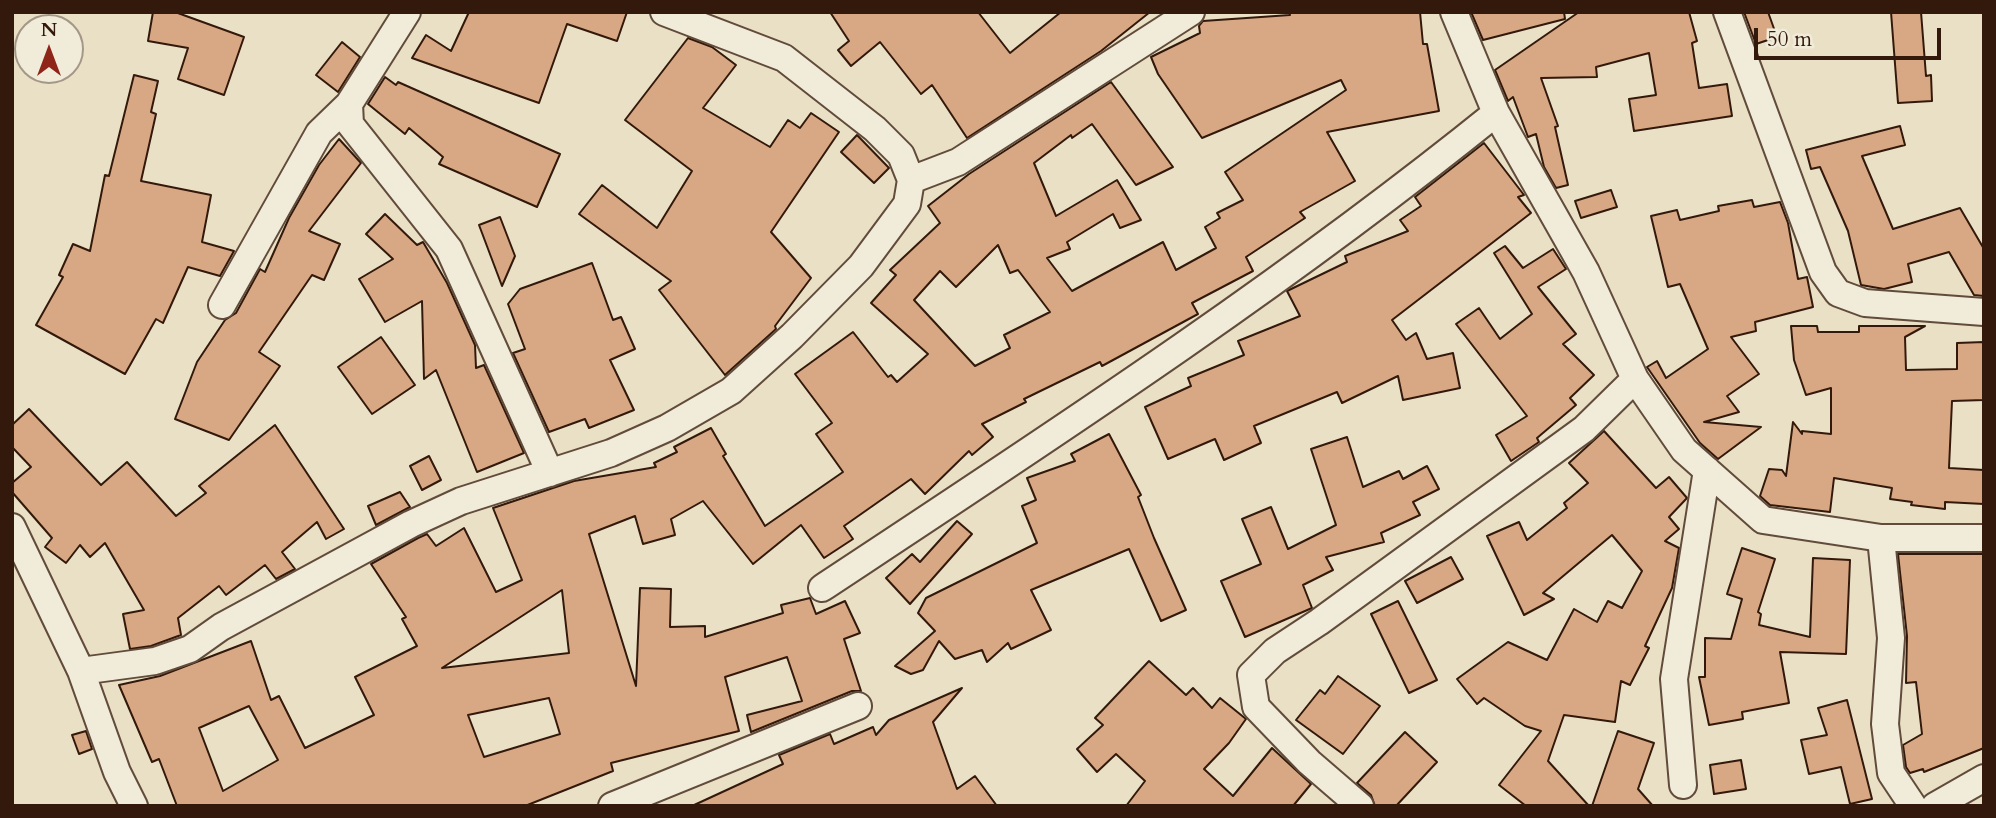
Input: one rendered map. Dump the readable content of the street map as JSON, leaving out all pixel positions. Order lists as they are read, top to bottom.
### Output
{
  "scale_bar": "50 m",
  "north": "top"
}
